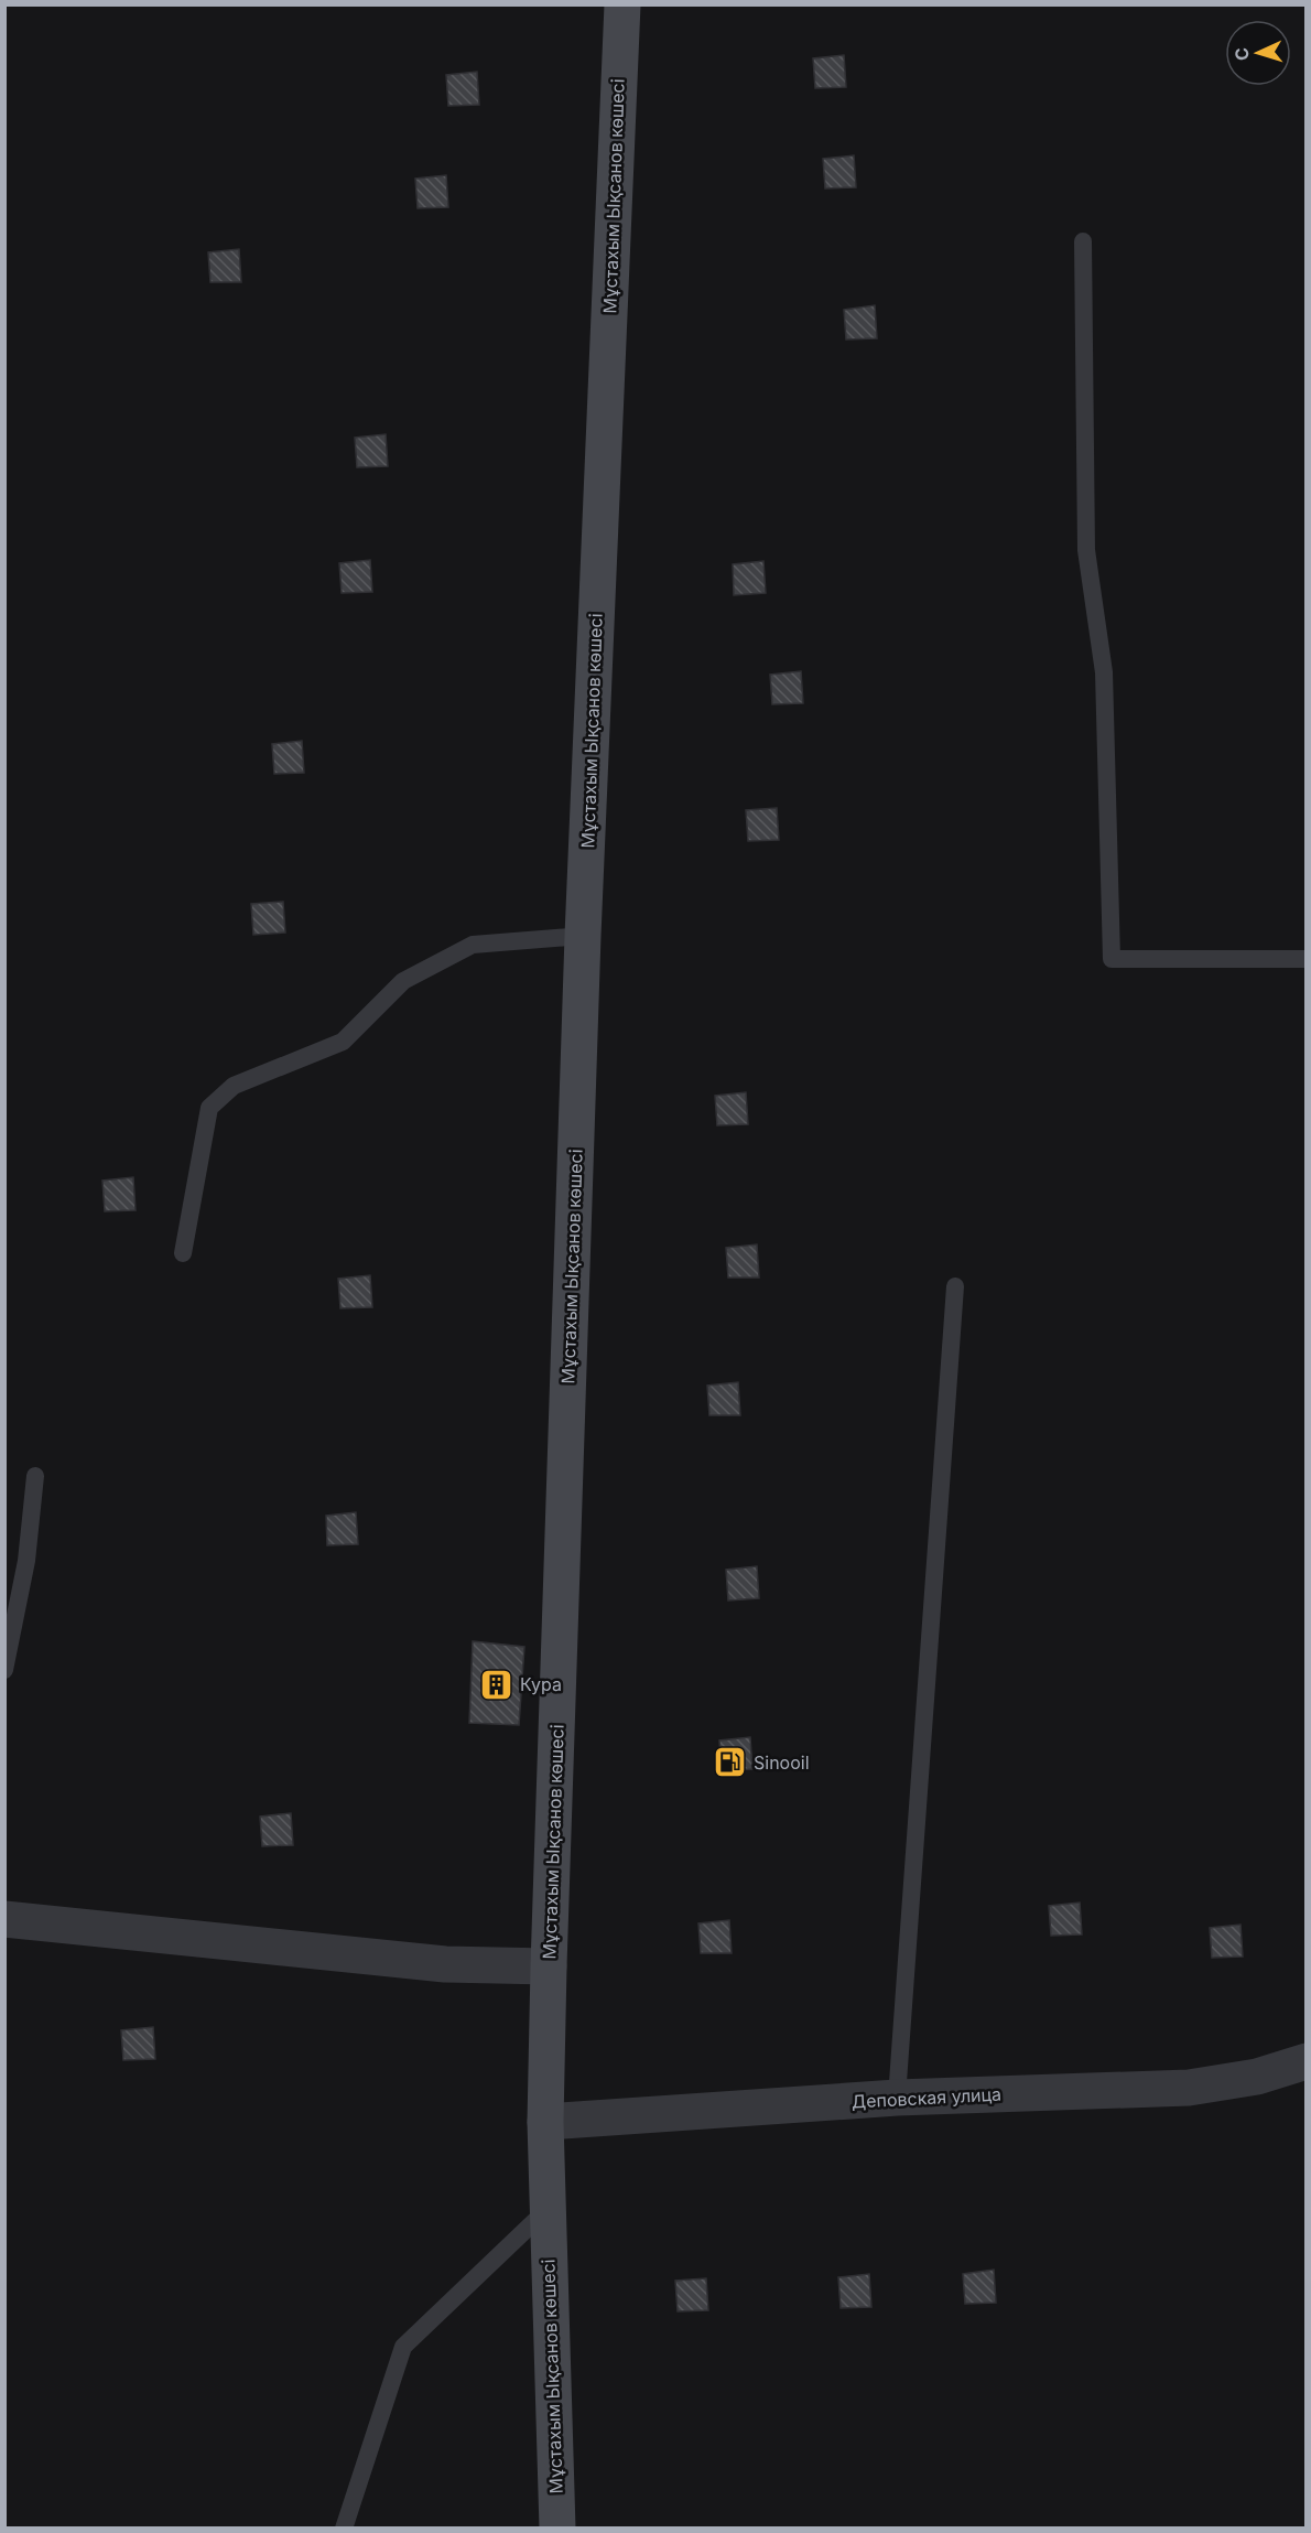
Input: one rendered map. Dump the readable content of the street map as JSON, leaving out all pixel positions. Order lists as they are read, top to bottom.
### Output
{
  "streets": {
    "main road": ["Мұстахым Ықсанов көшесі"],
    "street": ["Деповская улица"]
  },
  "crossings": [
    ["Мұстахым Ықсанов көшесі", "Деповская улица"]
  ],
  "places": {
    "building": ["Кура"],
    "fuel station": ["Sinooil"]
  },
  "north": "left"
}
